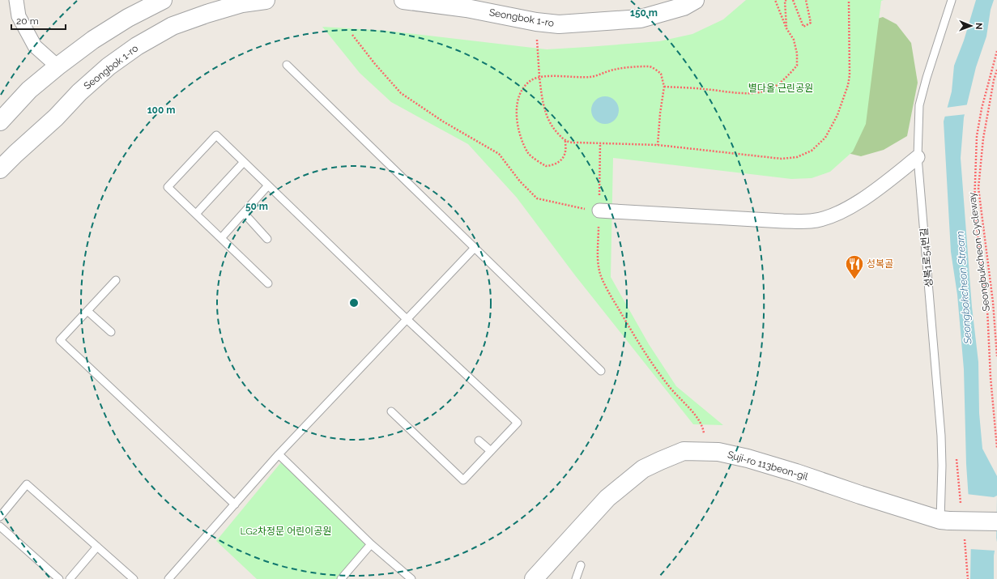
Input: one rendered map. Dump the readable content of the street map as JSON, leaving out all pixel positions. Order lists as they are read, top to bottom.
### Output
{
  "streets": {
    "street": ["Seongbok 1-ro", "Suji-ro 113beon-gil"],
    "lane": ["성복1로54번길"],
    "path": ["Seongbukcheon Cycleway"]
  },
  "crossings": [
    ["성복1로54번길", "Suji-ro 113beon-gil"]
  ],
  "water": ["Seongbokcheon Stream"],
  "parks": ["별다올 근린공원", "LG2차정문 어린이공원"],
  "places": {
    "restaurant": ["성복골"]
  },
  "scale_bar": "20 m",
  "north": "right",
  "rings": ["150 m", "100 m", "50 m"]
}
